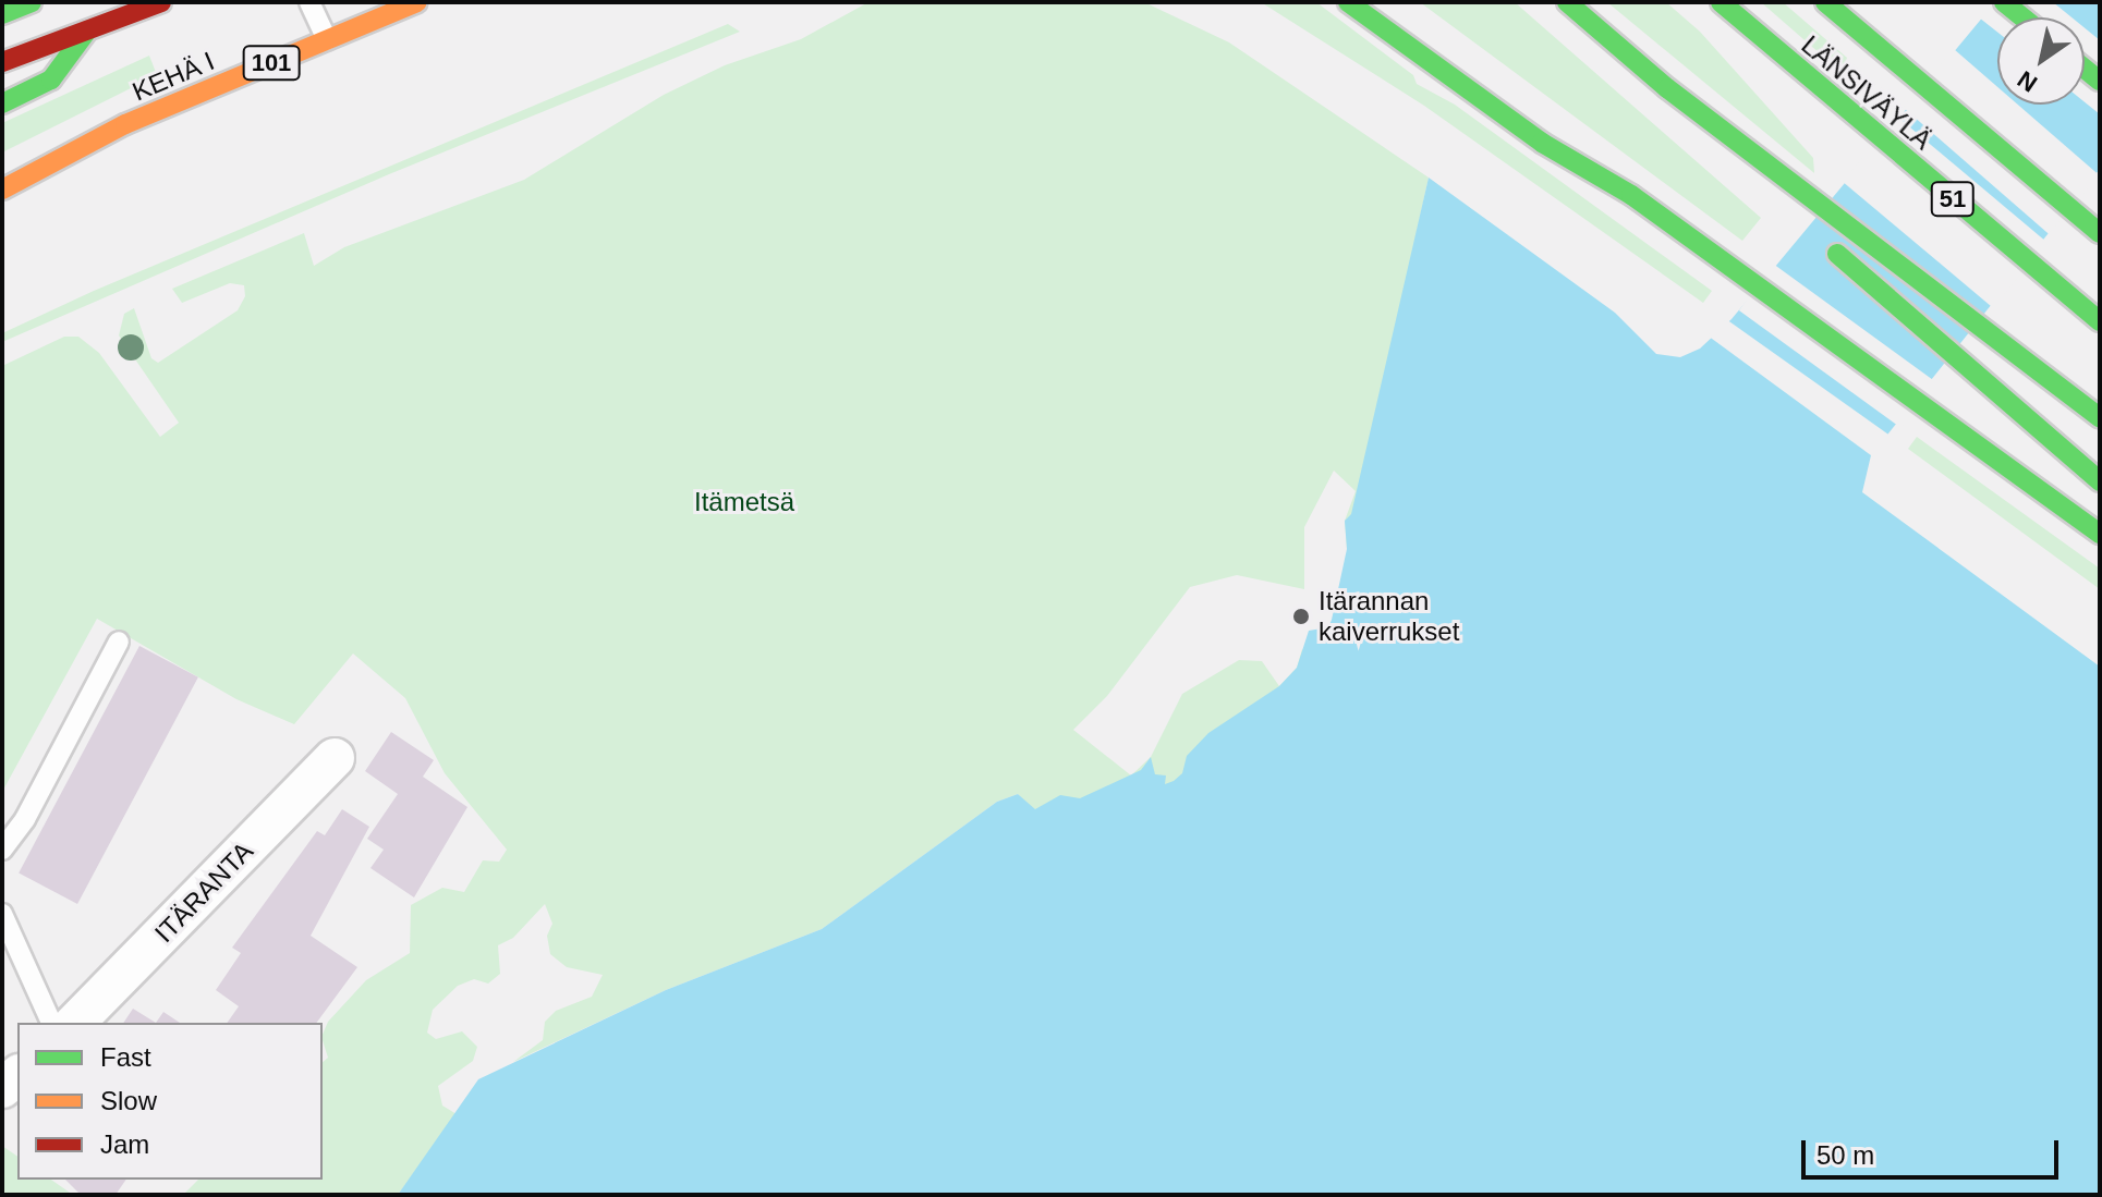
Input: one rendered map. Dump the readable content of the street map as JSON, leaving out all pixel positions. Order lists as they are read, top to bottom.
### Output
{
  "streets": {
    "highway": [
      "101",
      "KEHÄ I",
      "LÄNSIVÄYLÄ",
      "51"
    ],
    "street": ["ITÄRANTA"]
  },
  "parks": ["Itämetsä"],
  "places": ["Itärannan kaiverrukset"],
  "legend": ["Fast", "Slow", "Jam"],
  "scale_bar": "50 m",
  "north": "bottom left"
}
